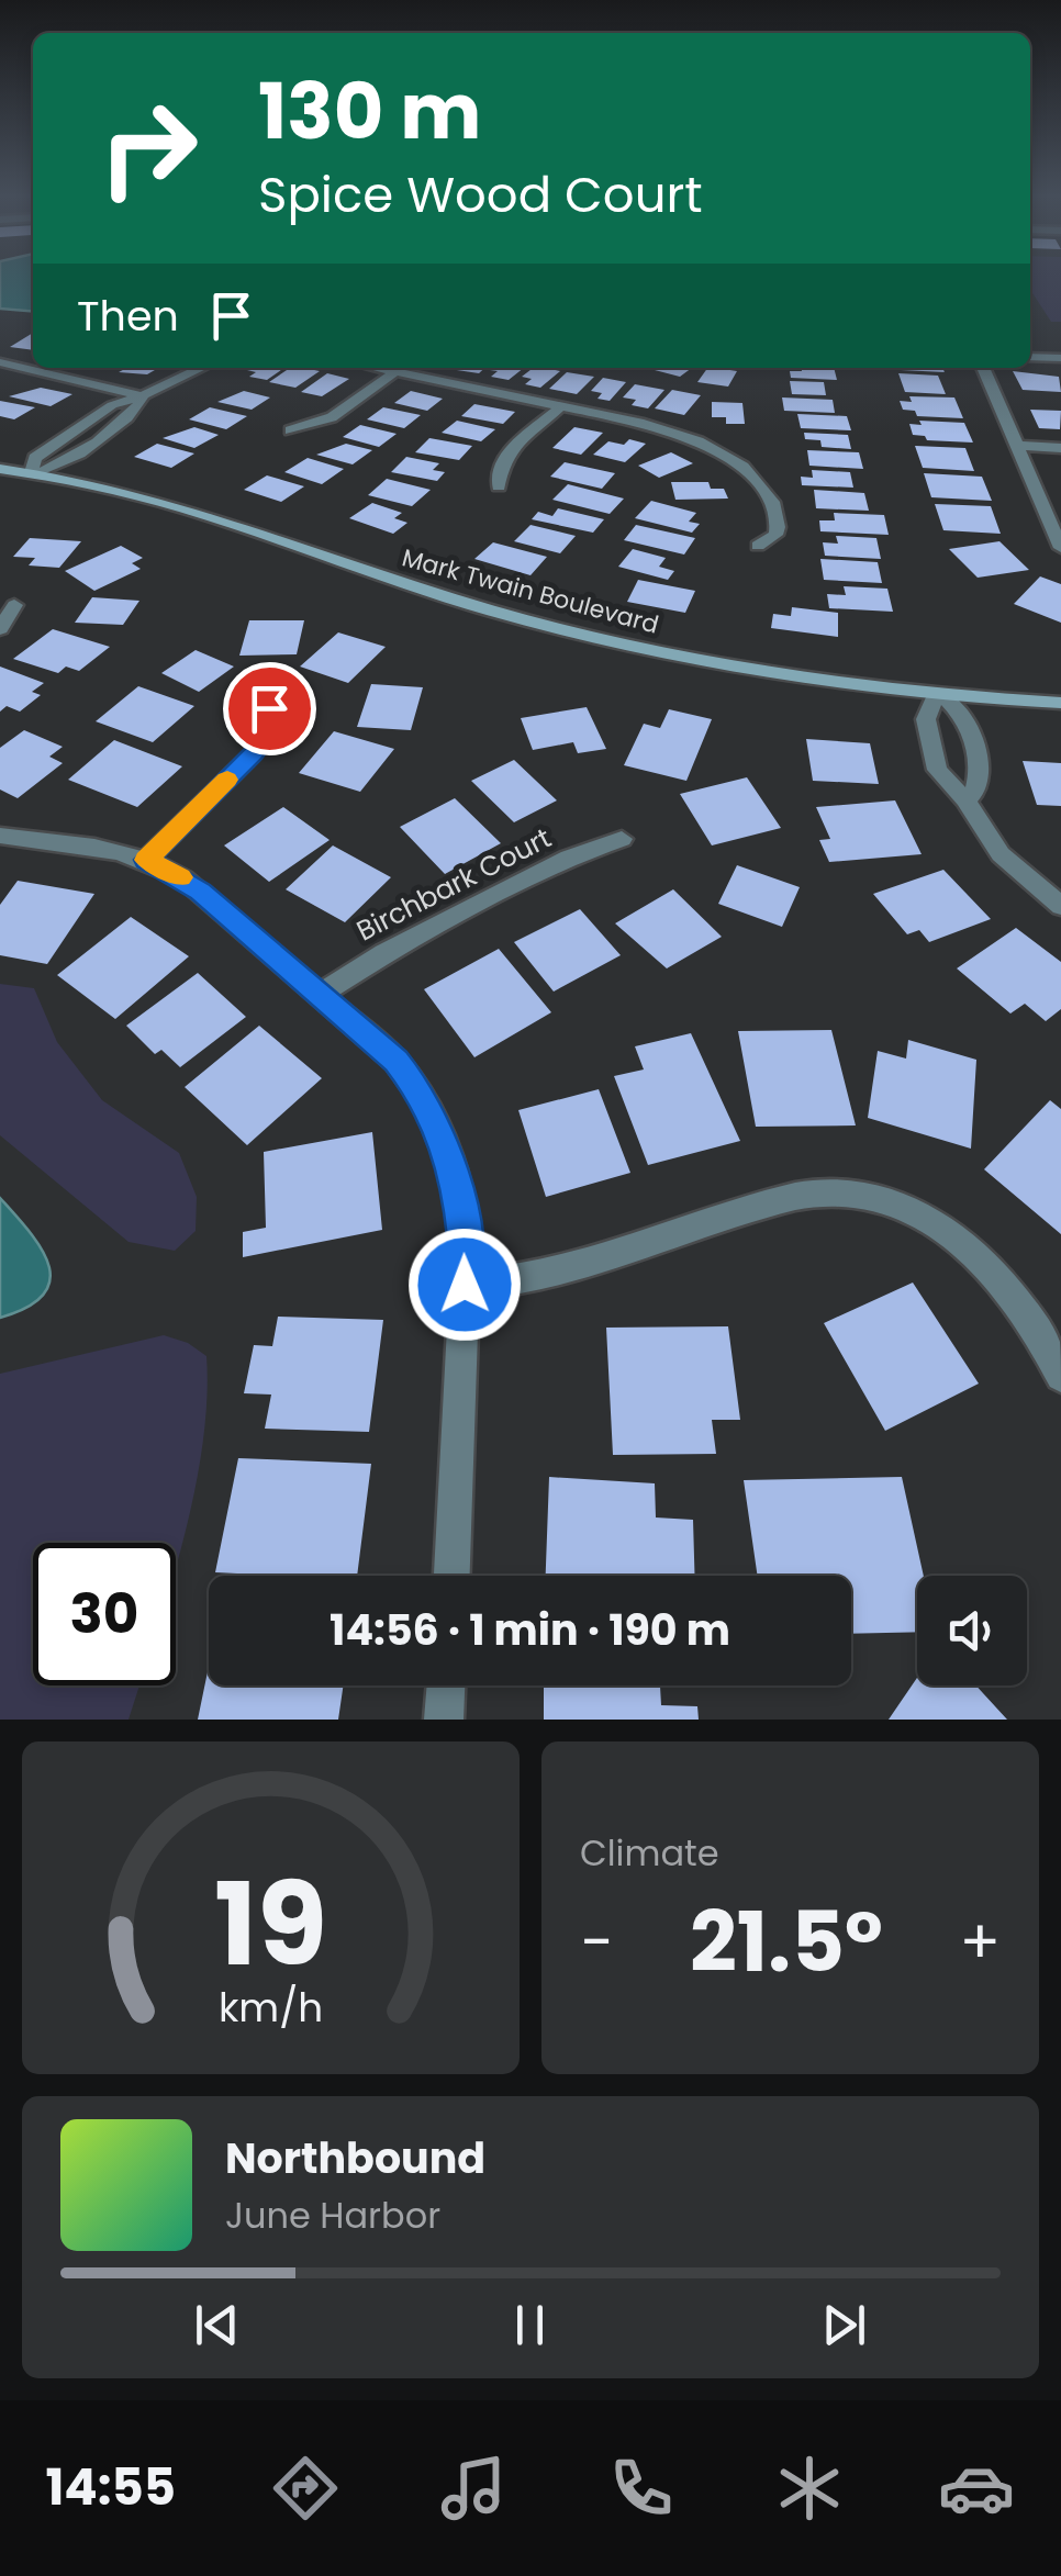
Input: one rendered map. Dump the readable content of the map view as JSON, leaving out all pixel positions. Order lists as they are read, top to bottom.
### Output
{
  "streets": {
    "street": ["Mark Twain Boulevard", "Birchbark Court"]
  },
  "page": {
    "turn": ["130 m", "Spice Wood Court"],
    "then": "Then",
    "limit": "30",
    "trip": "14:56 · 1 min · 190 m",
    "tile": "Climate",
    "heat": ["−", "21.5°", "+"],
    "song": ["Northbound", "June Harbor"],
    "tabs": "14:55",
    "gauge": ["19", "km/h"]
  }
}
